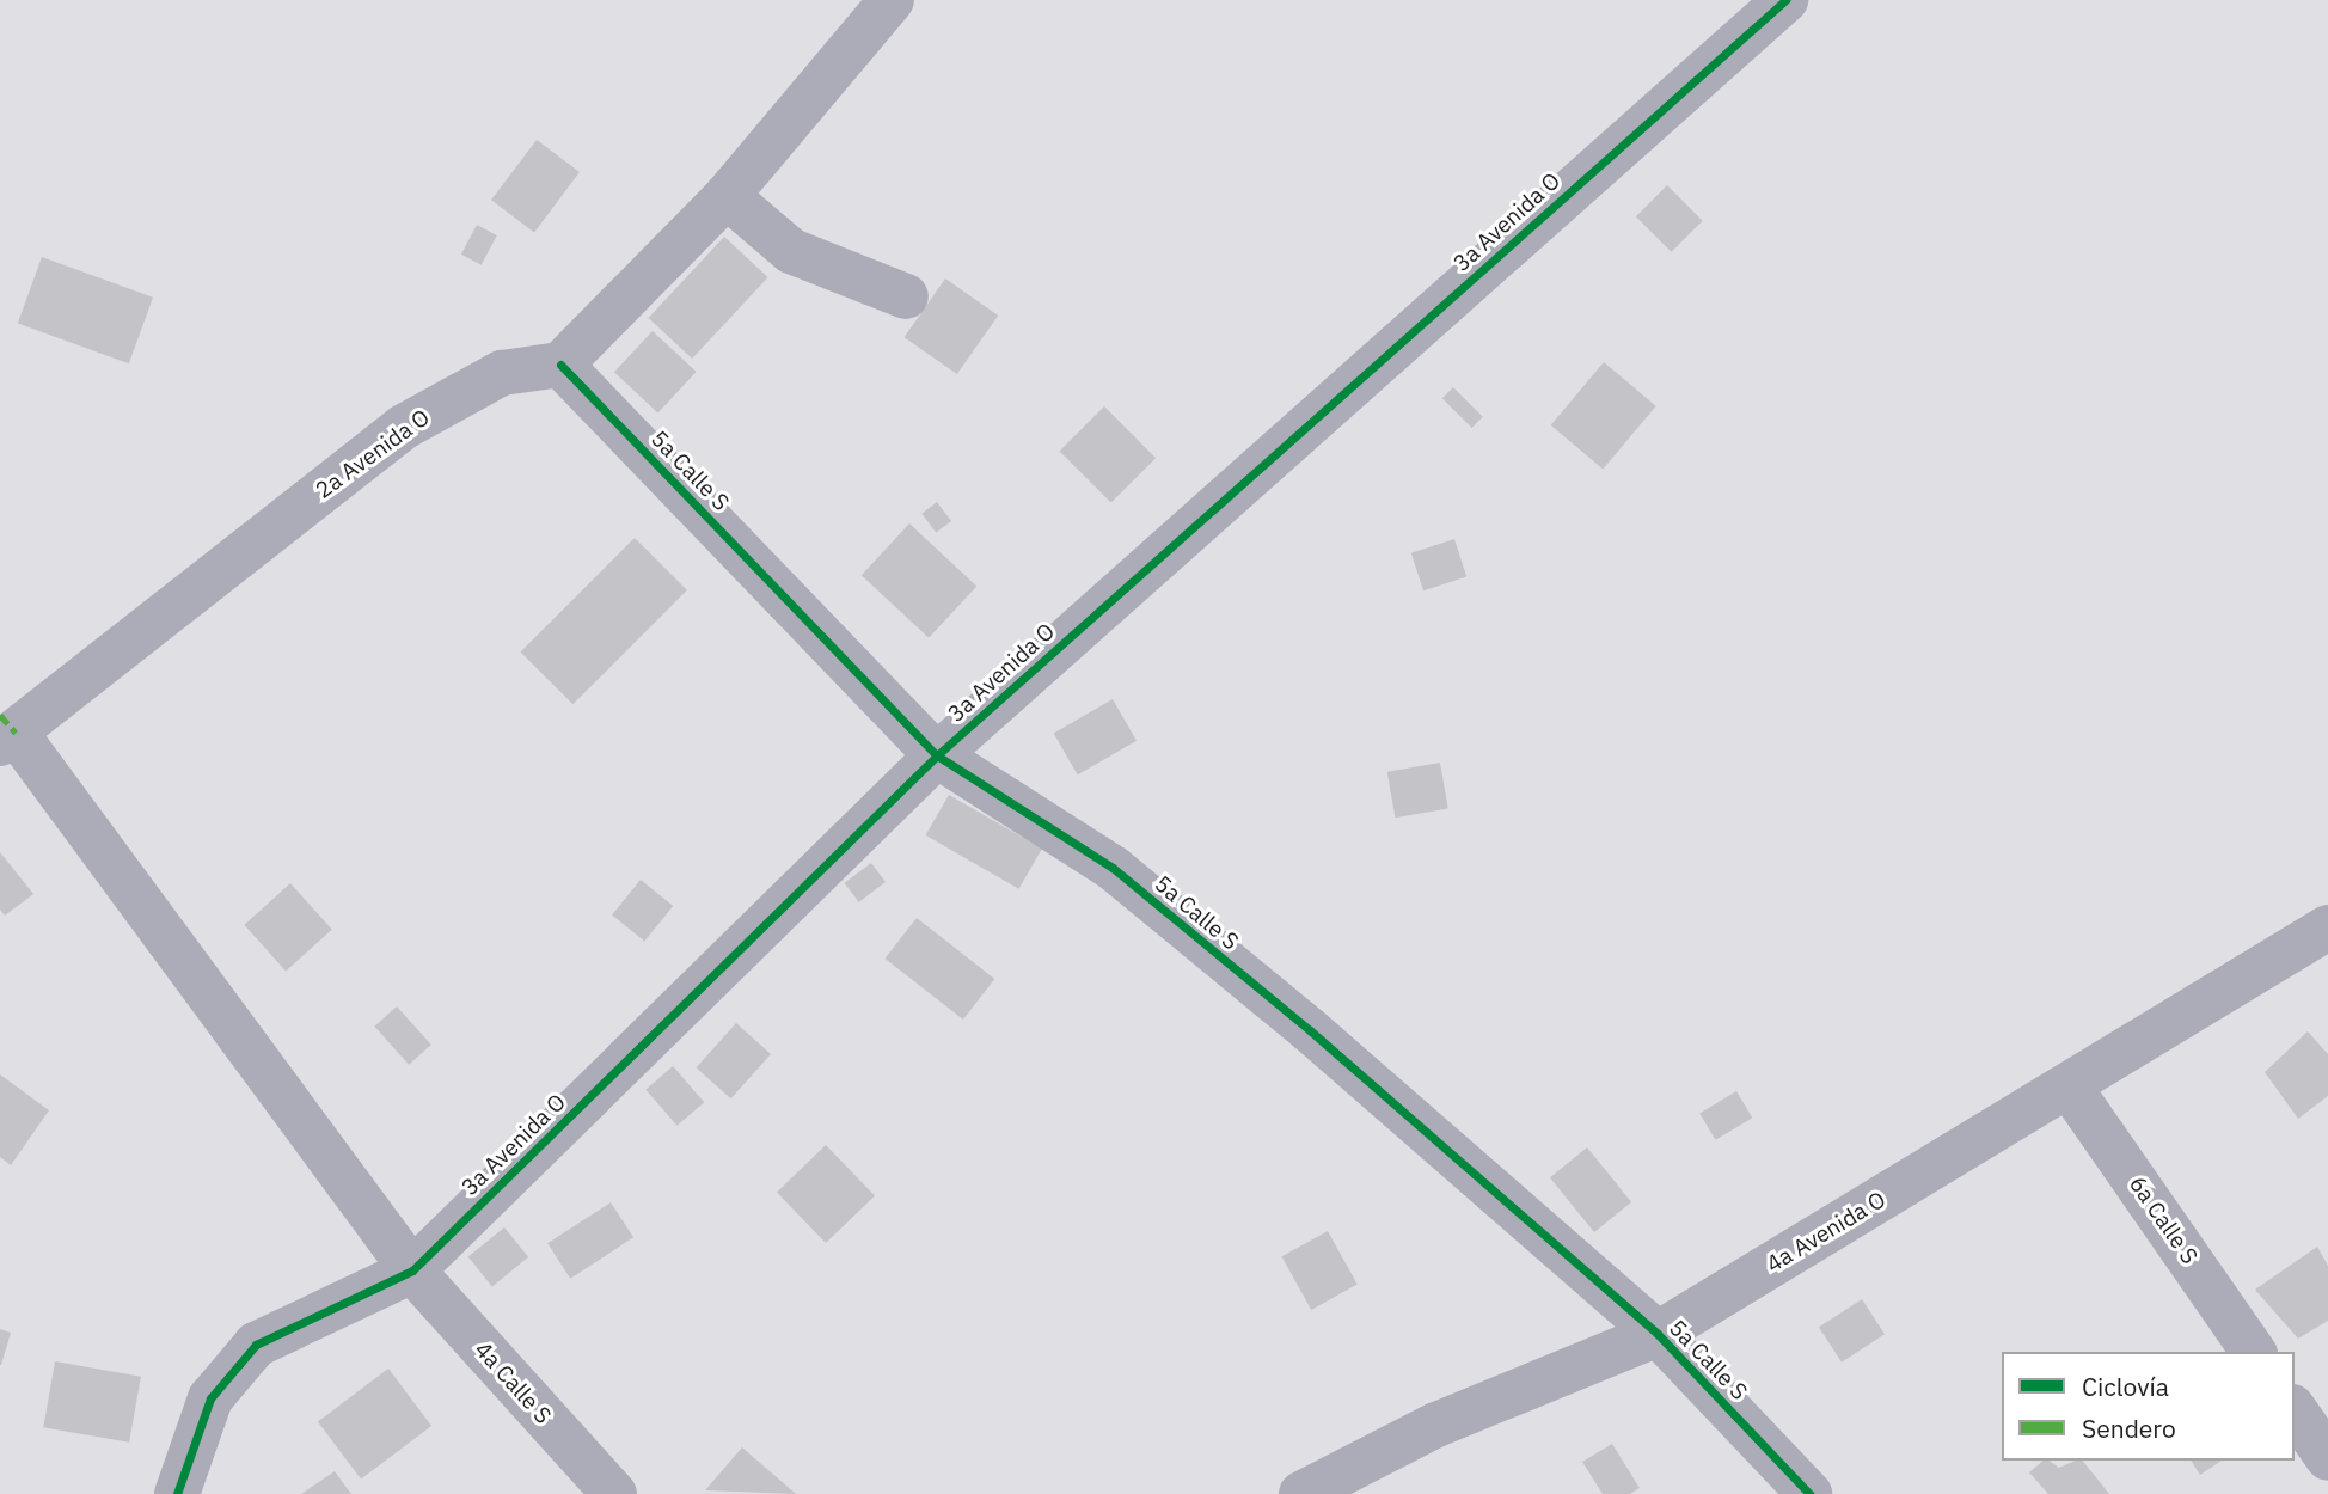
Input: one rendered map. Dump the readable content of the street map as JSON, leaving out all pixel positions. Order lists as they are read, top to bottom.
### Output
{
  "streets": {
    "street": [
      "3a Avenida O",
      "2a Avenida O",
      "5a Calle S",
      "6a Calle S",
      "4a Avenida O",
      "4a Calle S"
    ]
  },
  "crossings": [
    ["3a Avenida O", "5a Calle S"],
    ["3a Avenida O", "4a Calle S"],
    ["2a Avenida O", "5a Calle S"],
    ["2a Avenida O", "4a Calle S"],
    ["5a Calle S", "4a Avenida O"],
    ["6a Calle S", "4a Avenida O"]
  ],
  "legend": ["Ciclovía", "Sendero"]
}
